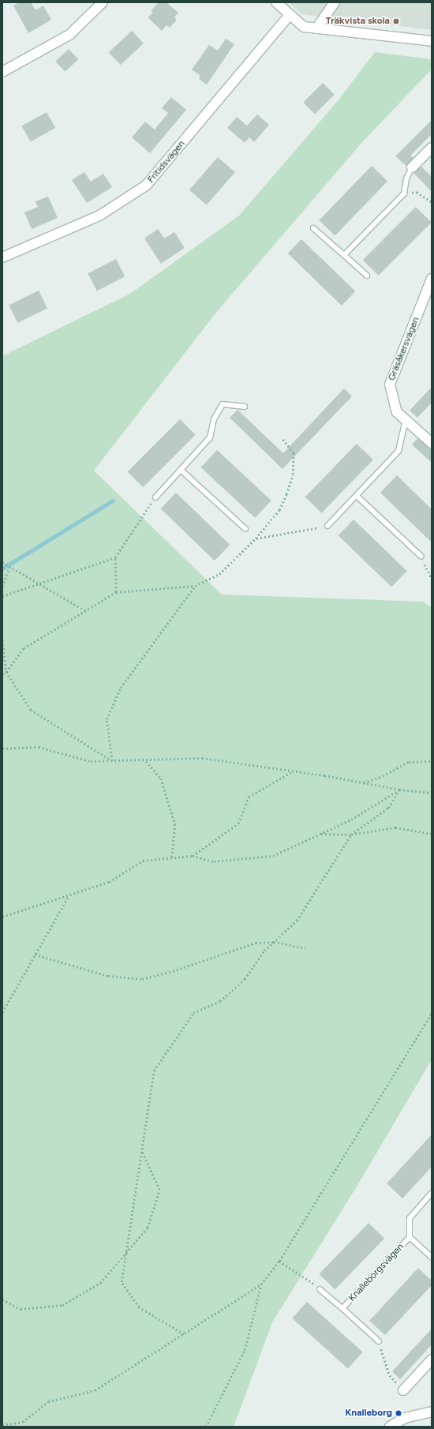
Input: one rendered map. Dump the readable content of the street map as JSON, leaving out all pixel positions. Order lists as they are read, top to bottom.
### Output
{
  "streets": {
    "street": ["Fritidsvägen", "Gräsåkersvägen"],
    "lane": ["Knalleborgsvägen"]
  },
  "places": ["Träkvista skola", "Knalleborg"]
}
